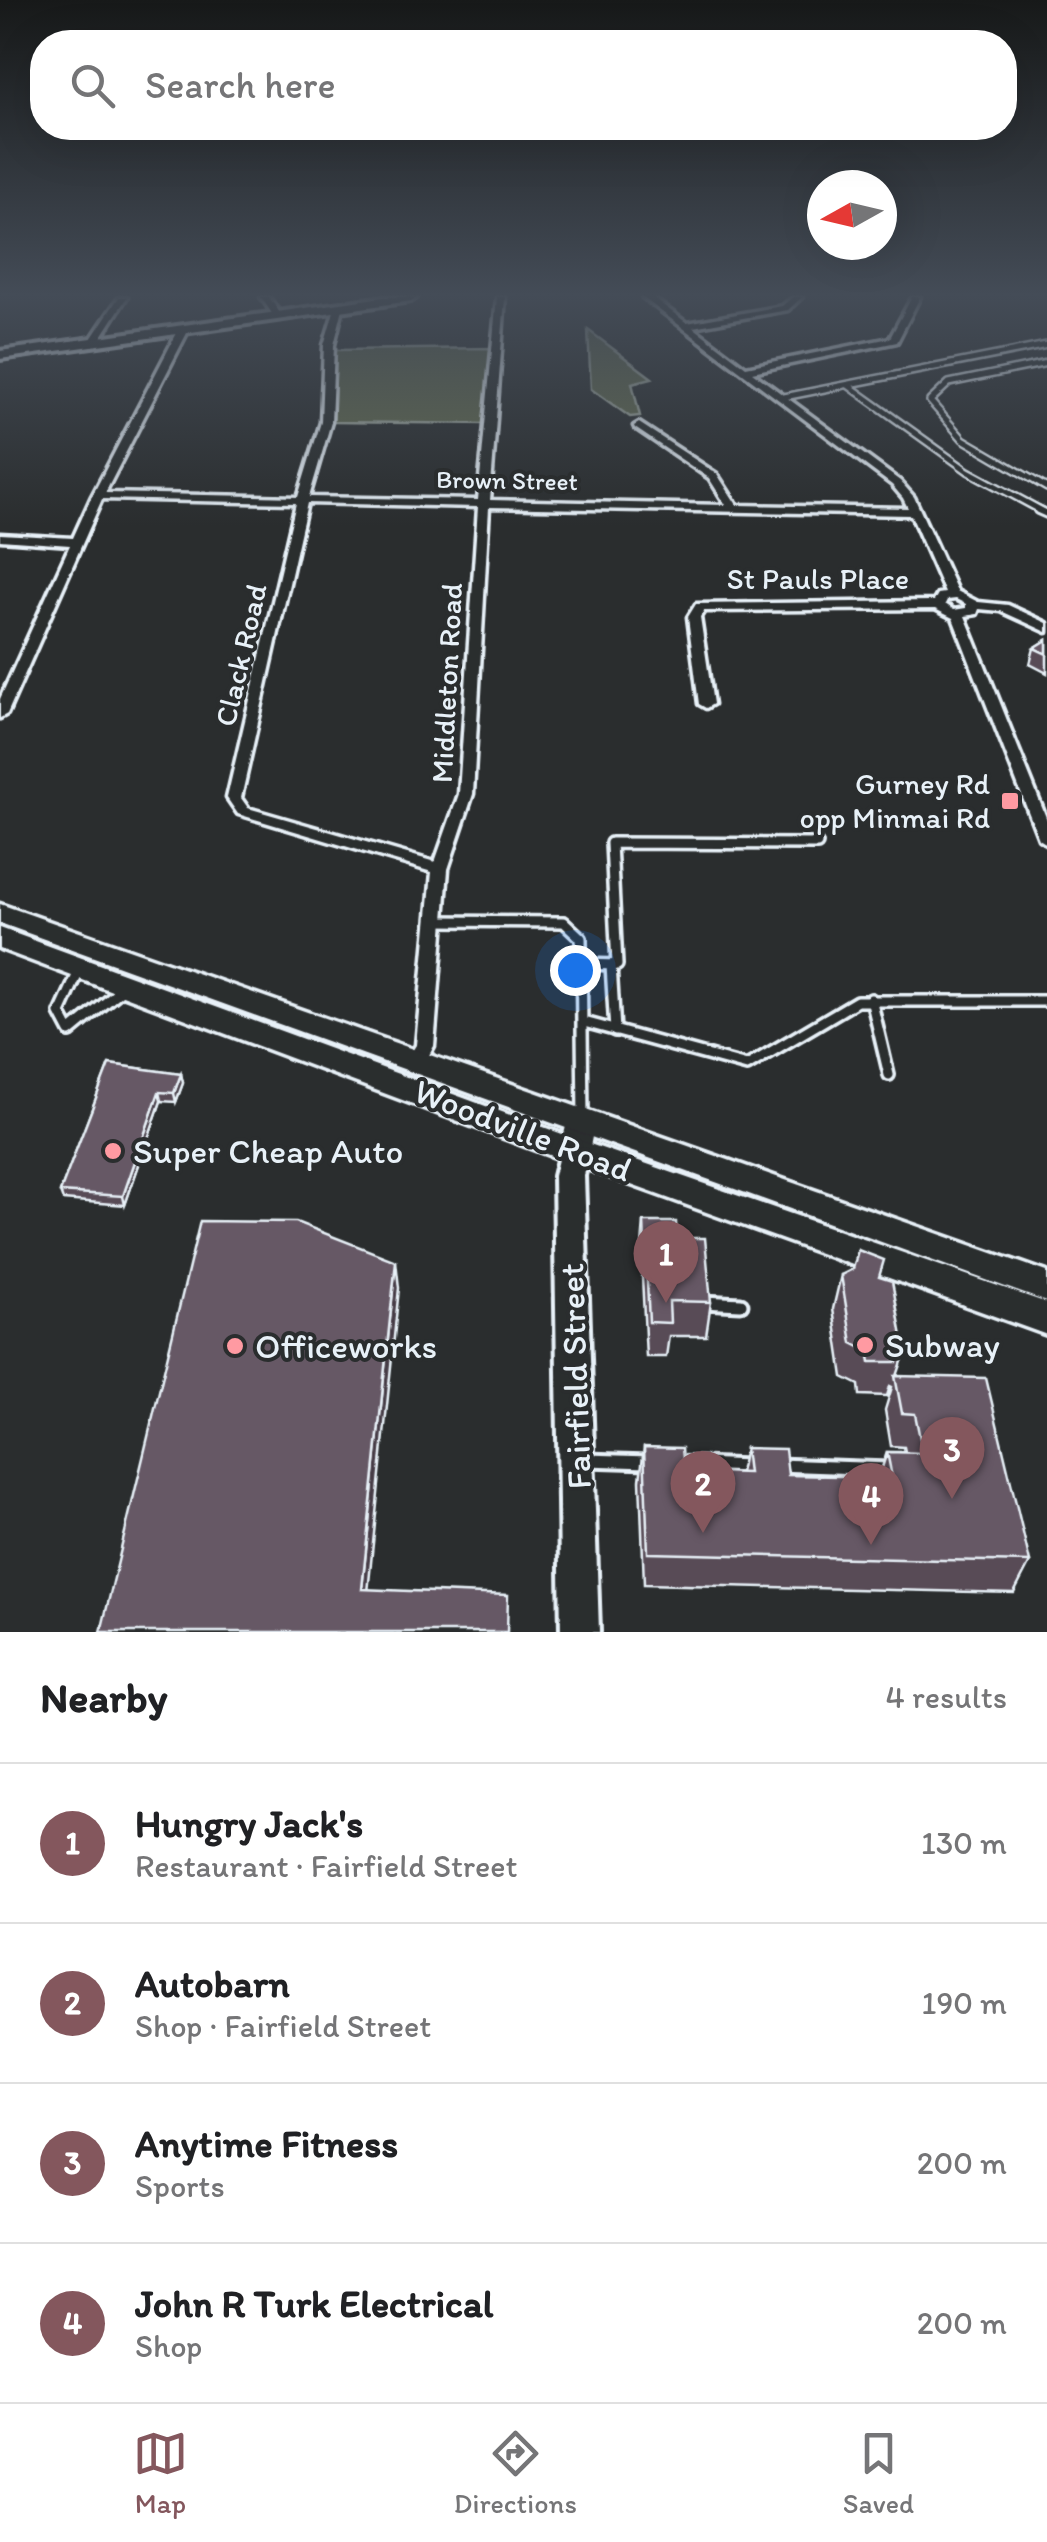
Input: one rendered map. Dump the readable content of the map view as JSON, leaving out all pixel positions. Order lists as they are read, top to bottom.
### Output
{
  "streets": {
    "main road": ["Woodville Road"],
    "street": [
      "Brown Street",
      "St Pauls Place",
      "Clack Road",
      "Middleton Road",
      "Fairfield Street"
    ]
  },
  "crossings": [
    ["Brown Street", "Clack Road"],
    ["Brown Street", "Middleton Road"],
    ["Clack Road", "Middleton Road"],
    ["Middleton Road", "Woodville Road"],
    ["Woodville Road", "Fairfield Street"]
  ],
  "places": {
    "transit": ["Gurney Rd opp Minmai Rd"],
    "other": ["Super Cheap Auto", "Subway", "Officeworks"]
  },
  "north": "left",
  "page": {
    "search": "Search here",
    "pins": [
      "1",
      "3",
      "2",
      "4"
    ],
    "heading": ["Nearby", "4 results"],
    "list": [
      {
        "mark": "1",
        "name": "Hungry Jack's",
        "note": "Restaurant · Fairfield Street",
        "value": "130 m"
      },
      {
        "mark": "2",
        "name": "Autobarn",
        "note": "Shop · Fairfield Street",
        "value": "190 m"
      },
      {
        "mark": "3",
        "name": "Anytime Fitness",
        "note": "Sports",
        "value": "200 m"
      },
      {
        "mark": "4",
        "name": "John R Turk Electrical",
        "note": "Shop",
        "value": "200 m"
      }
    ],
    "nav": ["Map", "Directions", "Saved"]
  }
}
